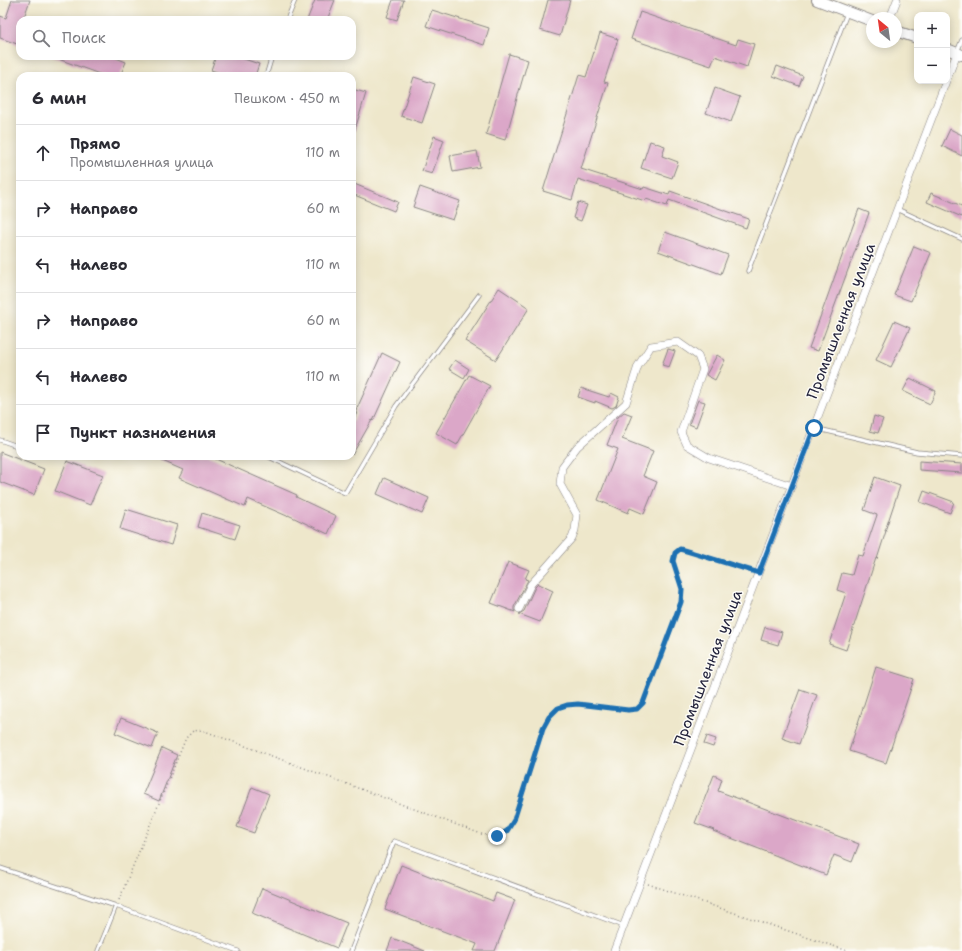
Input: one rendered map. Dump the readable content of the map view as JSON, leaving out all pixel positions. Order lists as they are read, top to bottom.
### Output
{
  "streets": {
    "street": ["Промышленная улица"]
  },
  "north": "top left",
  "page": {
    "map_buttons": ["+", "−"],
    "search": "Поиск",
    "heading": ["6 мин", "Пешком · 450 m"],
    "list": [
      ["Прямо", "Промышленная улица", "110 m"],
      ["Направо", "60 m"],
      ["Налево", "110 m"],
      ["Направо", "60 m"],
      ["Налево", "110 m"],
      "Пункт назначения"
    ]
  }
}
